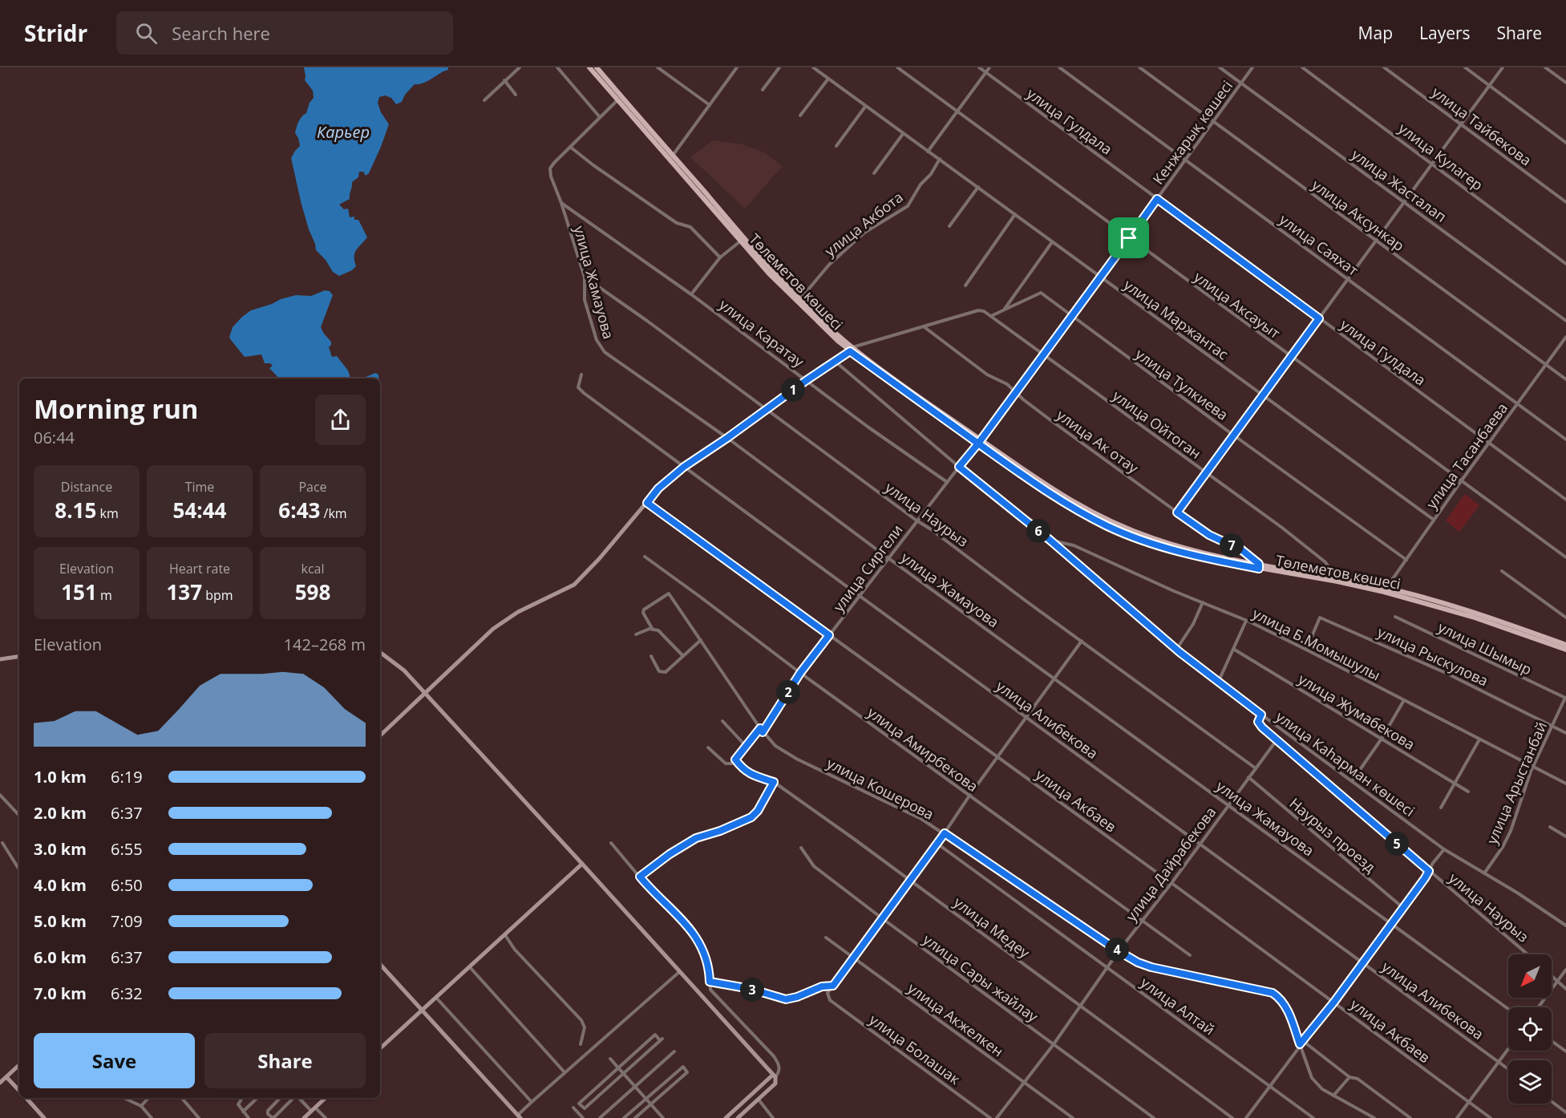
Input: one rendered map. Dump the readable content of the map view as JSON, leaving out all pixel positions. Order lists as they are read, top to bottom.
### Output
{
  "streets": {
    "main road": ["Төлеметов көшесі"],
    "street": [
      "улица Гулдала",
      "улица Тайбекова",
      "Кенжарық көшесі",
      "улица Кулагер",
      "улица Жасталап",
      "улица Аксункар",
      "улица Акбота",
      "улица Саяхат",
      "улица Жамауова",
      "улица Аксауыт",
      "улица Маржантас",
      "улица Каратау",
      "улица Тулкиева",
      "улица Ойтоган",
      "улица Ак отау",
      "улица Тасанбаева",
      "улица Наурыз",
      "улица Сиргели",
      "улица Б.Момышулы",
      "улица Шымыр",
      "улица Рыскулова",
      "улица Жумабекова",
      "улица Алибекова",
      "улица Амирбекова",
      "улица Каһарман көшесі",
      "улица Арыстанбай",
      "улица Кошерова",
      "улица Акбаев",
      "Наурыз проезд",
      "улица Дайрабекова",
      "улица Медеу",
      "улица Сары жайлау",
      "улица Алтай",
      "улица Акжелкен",
      "улица Болашак"
    ]
  },
  "crossings": [
    ["улица Гулдала", "Кенжарық көшесі"],
    ["улица Гулдала", "улица Тасанбаева"],
    ["Кенжарық көшесі", "улица Жасталап"],
    ["Кенжарық көшесі", "улица Аксункар"],
    ["Кенжарық көшесі", "улица Саяхат"],
    ["Кенжарық көшесі", "Төлеметов көшесі"],
    ["Кенжарық көшесі", "улица Аксауыт"],
    ["Кенжарық көшесі", "улица Маржантас"],
    ["Кенжарық көшесі", "улица Тулкиева"],
    ["Кенжарық көшесі", "улица Ойтоган"],
    ["Кенжарық көшесі", "улица Ак отау"],
    ["Кенжарық көшесі", "улица Сиргели"],
    ["улица Аксункар", "улица Тасанбаева"],
    ["улица Акбота", "Төлеметов көшесі"],
    ["улица Акбота", "улица Маржантас"],
    ["улица Саяхат", "улица Тасанбаева"],
    ["Төлеметов көшесі", "улица Жамауова"],
    ["Төлеметов көшесі", "улица Ойтоган"],
    ["Төлеметов көшесі", "улица Ак отау"],
    ["Төлеметов көшесі", "улица Тасанбаева"],
    ["Төлеметов көшесі", "улица Сиргели"],
    ["улица Жамауова", "улица Каратау"],
    ["улица Жамауова", "улица Наурыз"],
    ["улица Жамауова", "улица Сиргели"],
    ["улица Жамауова", "улица Дайрабекова"],
    ["улица Аксауыт", "улица Тасанбаева"],
    ["улица Маржантас", "улица Тасанбаева"],
    ["улица Каратау", "улица Сиргели"],
    ["улица Тулкиева", "улица Тасанбаева"],
    ["улица Ойтоган", "улица Ак отау"],
    ["улица Наурыз", "улица Сиргели"],
    ["улица Наурыз", "улица Каһарман көшесі"],
    ["улица Наурыз", "улица Дайрабекова"],
    ["улица Сиргели", "улица Алибекова"],
    ["улица Сиргели", "улица Амирбекова"],
    ["улица Сиргели", "улица Каһарман көшесі"],
    ["улица Сиргели", "улица Кошерова"],
    ["улица Сиргели", "улица Акбаев"],
    ["улица Б.Момышулы", "улица Рыскулова"],
    ["улица Б.Момышулы", "улица Каһарман көшесі"],
    ["улица Б.Момышулы", "улица Арыстанбай"],
    ["улица Шымыр", "улица Арыстанбай"],
    ["улица Рыскулова", "улица Арыстанбай"],
    ["улица Алибекова", "улица Дайрабекова"],
    ["улица Амирбекова", "улица Дайрабекова"],
    ["улица Каһарман көшесі", "улица Арыстанбай"],
    ["улица Кошерова", "улица Дайрабекова"],
    ["улица Акбаев", "улица Дайрабекова"],
    ["Наурыз проезд", "улица Дайрабекова"],
    ["улица Дайрабекова", "улица Медеу"],
    ["улица Дайрабекова", "улица Сары жайлау"],
    ["улица Дайрабекова", "улица Алтай"],
    ["улица Дайрабекова", "улица Акжелкен"]
  ],
  "water": ["Карьер"],
  "north": "bottom left",
  "page": {
    "header": "Stridr",
    "search": "Search here",
    "nav": ["Map", "Layers", "Share"],
    "pins": [
      "1",
      "6",
      "7",
      "2",
      "5",
      "4",
      "3"
    ],
    "heading": ["Morning run", "06:44"],
    "stats": [
      ["Distance", "8.15 km"],
      ["Time", "54:44"],
      ["Pace", "6:43 /km"],
      ["Elevation", "151 m"],
      ["Heart rate", "137 bpm"],
      ["kcal", "598"]
    ],
    "chart": ["Elevation", "142–268 m"],
    "list": [
      {
        "name": "1.0 km",
        "note": "6:19"
      },
      {
        "name": "2.0 km",
        "note": "6:37"
      },
      {
        "name": "3.0 km",
        "note": "6:55"
      },
      {
        "name": "4.0 km",
        "note": "6:50"
      },
      {
        "name": "5.0 km",
        "note": "7:09"
      },
      {
        "name": "6.0 km",
        "note": "6:37"
      },
      {
        "name": "7.0 km",
        "note": "6:32"
      }
    ],
    "buttons": ["Save", "Share"]
  }
}
